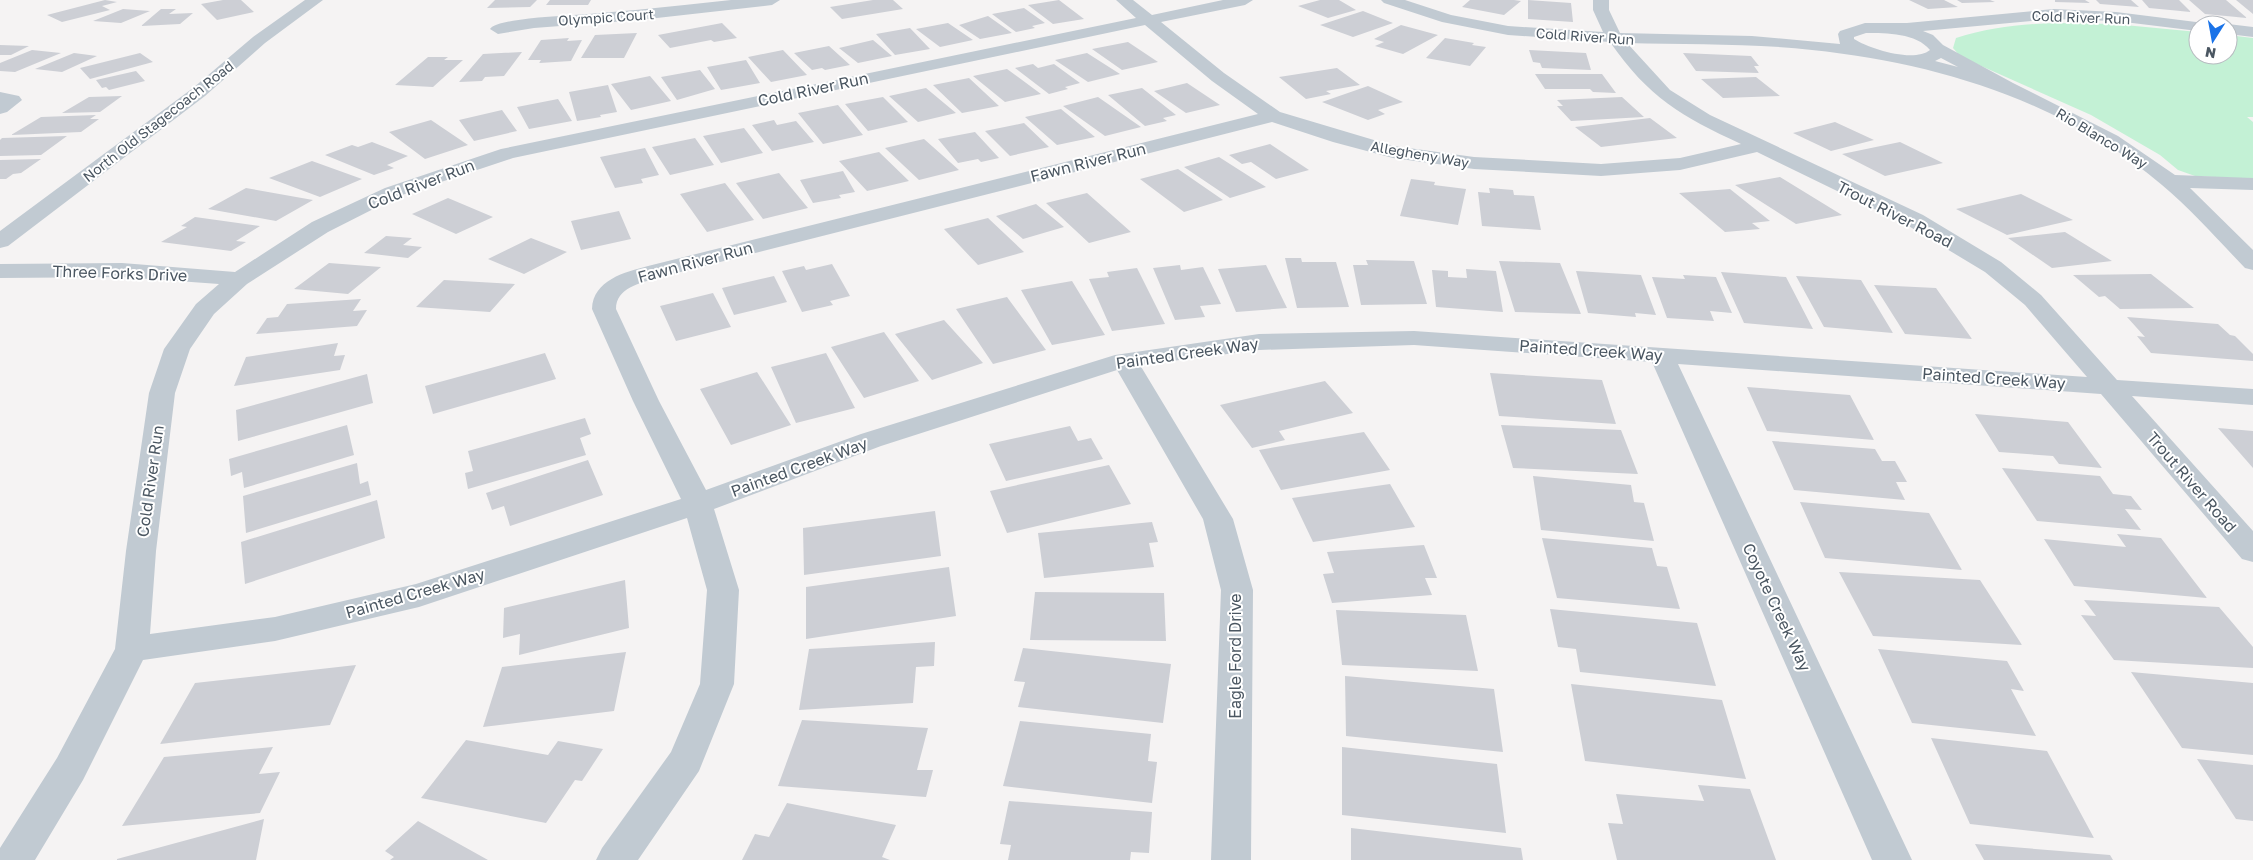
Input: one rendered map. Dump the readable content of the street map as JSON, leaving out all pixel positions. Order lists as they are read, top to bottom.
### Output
{
  "streets": {
    "street": [
      "Olympic Court",
      "Cold River Run",
      "North Old Stagecoach Road",
      "Rio Blanco Way",
      "Allegheny Way",
      "Fawn River Run",
      "Trout River Road",
      "Three Forks Drive",
      "Painted Creek Way",
      "Coyote Creek Way",
      "Eagle Ford Drive"
    ]
  },
  "crossings": [
    ["Cold River Run", "Rio Blanco Way"],
    ["Cold River Run", "Allegheny Way"],
    ["Cold River Run", "Trout River Road"],
    ["Cold River Run", "Three Forks Drive"],
    ["Cold River Run", "Painted Creek Way"],
    ["Allegheny Way", "Fawn River Run"],
    ["Allegheny Way", "Trout River Road"],
    ["Fawn River Run", "Painted Creek Way"],
    ["Trout River Road", "Painted Creek Way"],
    ["Painted Creek Way", "Coyote Creek Way"],
    ["Painted Creek Way", "Eagle Ford Drive"]
  ],
  "north": "bottom"
}
